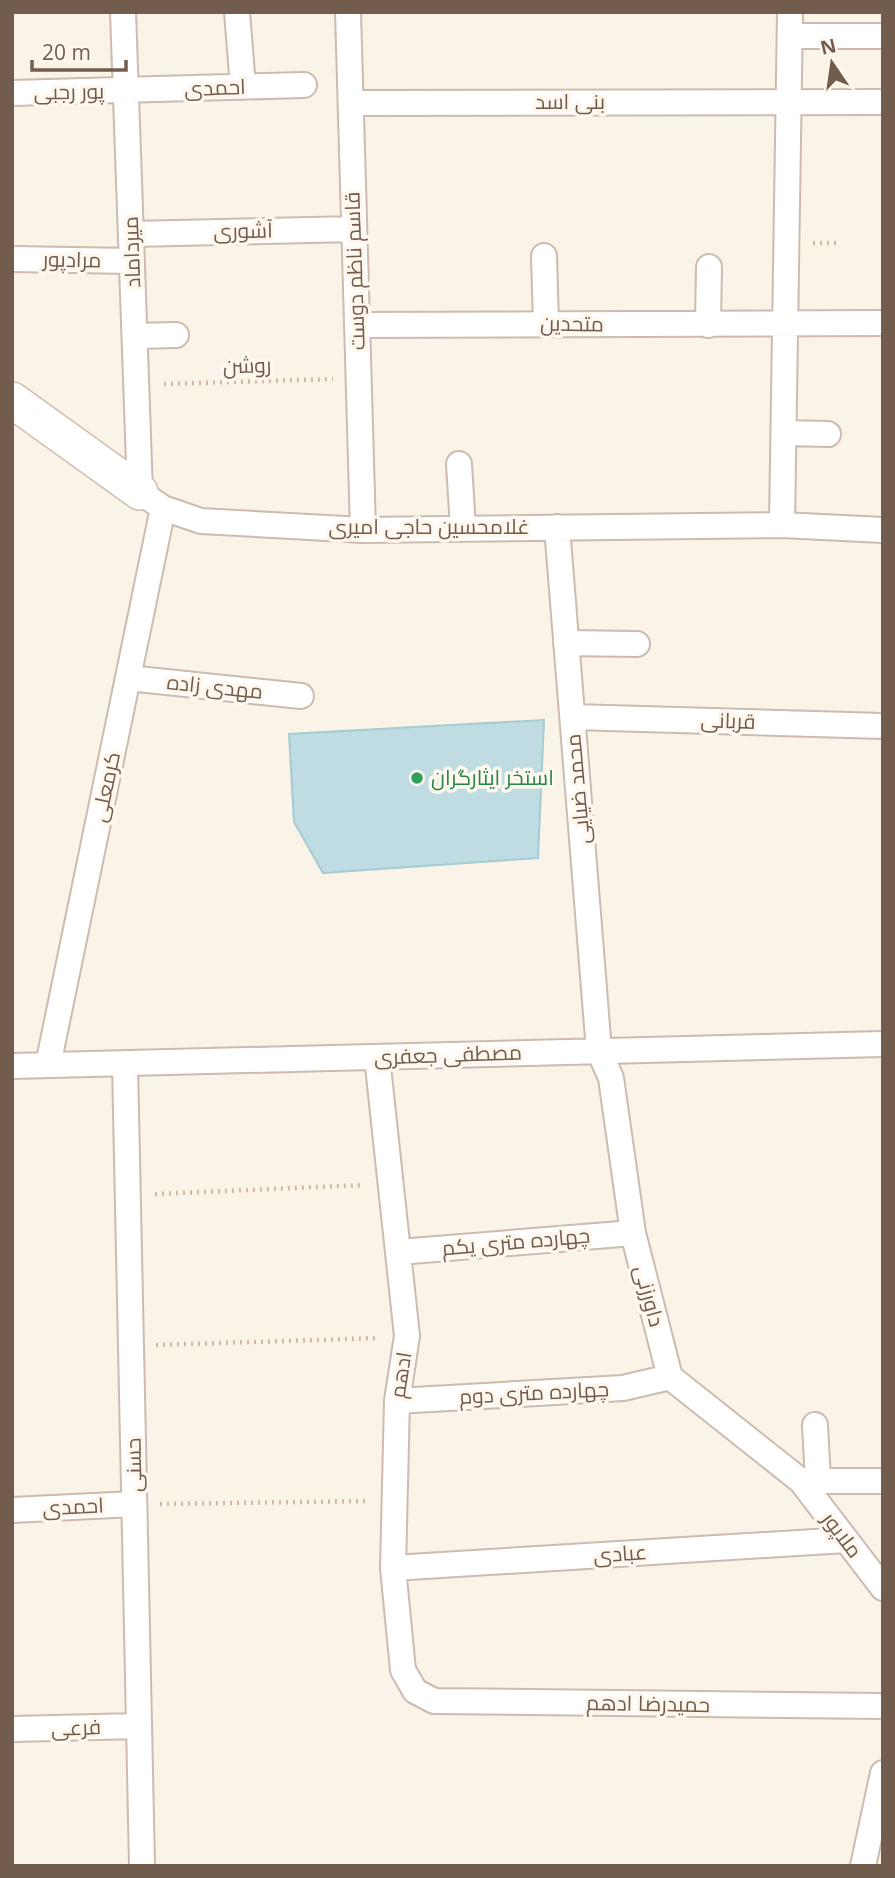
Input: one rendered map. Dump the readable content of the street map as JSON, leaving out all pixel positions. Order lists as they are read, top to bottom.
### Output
{
  "streets": {
    "street": [
      "احمدی",
      "پور رجبی",
      "بنی اسد",
      "آشوری",
      "میرداماد",
      "مرادپور",
      "قاسم ناظم دوست",
      "متحدین",
      "غلامحسین حاجی امیری",
      "مهدی زاده",
      "قربانی",
      "کرمعلی",
      "محمد ضیایی",
      "مصطفی جعفری",
      "چهارده متری یکم",
      "داورزنی",
      "ادهم",
      "چهارده متری دوم",
      "حسنی",
      "ملاپور",
      "عبادی",
      "حمیدرضا ادهم",
      "فرعی"
    ],
    "path": ["روشن"]
  },
  "crossings": [
    ["احمدی", "پور رجبی"],
    ["احمدی", "میرداماد"],
    ["احمدی", "حسنی"],
    ["پور رجبی", "میرداماد"],
    ["بنی اسد", "قاسم ناظم دوست"],
    ["آشوری", "میرداماد"],
    ["آشوری", "قاسم ناظم دوست"],
    ["میرداماد", "مرادپور"],
    ["میرداماد", "روشن"],
    ["میرداماد", "غلامحسین حاجی امیری"],
    ["میرداماد", "کرمعلی"],
    ["قاسم ناظم دوست", "متحدین"],
    ["قاسم ناظم دوست", "روشن"],
    ["قاسم ناظم دوست", "غلامحسین حاجی امیری"],
    ["غلامحسین حاجی امیری", "کرمعلی"],
    ["غلامحسین حاجی امیری", "محمد ضیایی"],
    ["مهدی زاده", "کرمعلی"],
    ["قربانی", "محمد ضیایی"],
    ["کرمعلی", "مصطفی جعفری"],
    ["محمد ضیایی", "مصطفی جعفری"],
    ["محمد ضیایی", "داورزنی"],
    ["مصطفی جعفری", "داورزنی"],
    ["مصطفی جعفری", "ادهم"],
    ["مصطفی جعفری", "حسنی"],
    ["چهارده متری یکم", "داورزنی"],
    ["چهارده متری یکم", "ادهم"],
    ["داورزنی", "چهارده متری دوم"],
    ["ادهم", "چهارده متری دوم"],
    ["ادهم", "عبادی"],
    ["ادهم", "حمیدرضا ادهم"],
    ["حسنی", "فرعی"],
    ["ملاپور", "عبادی"]
  ],
  "places": ["استخر ایثارگران"],
  "scale_bar": "20 m",
  "north": "top"
}
